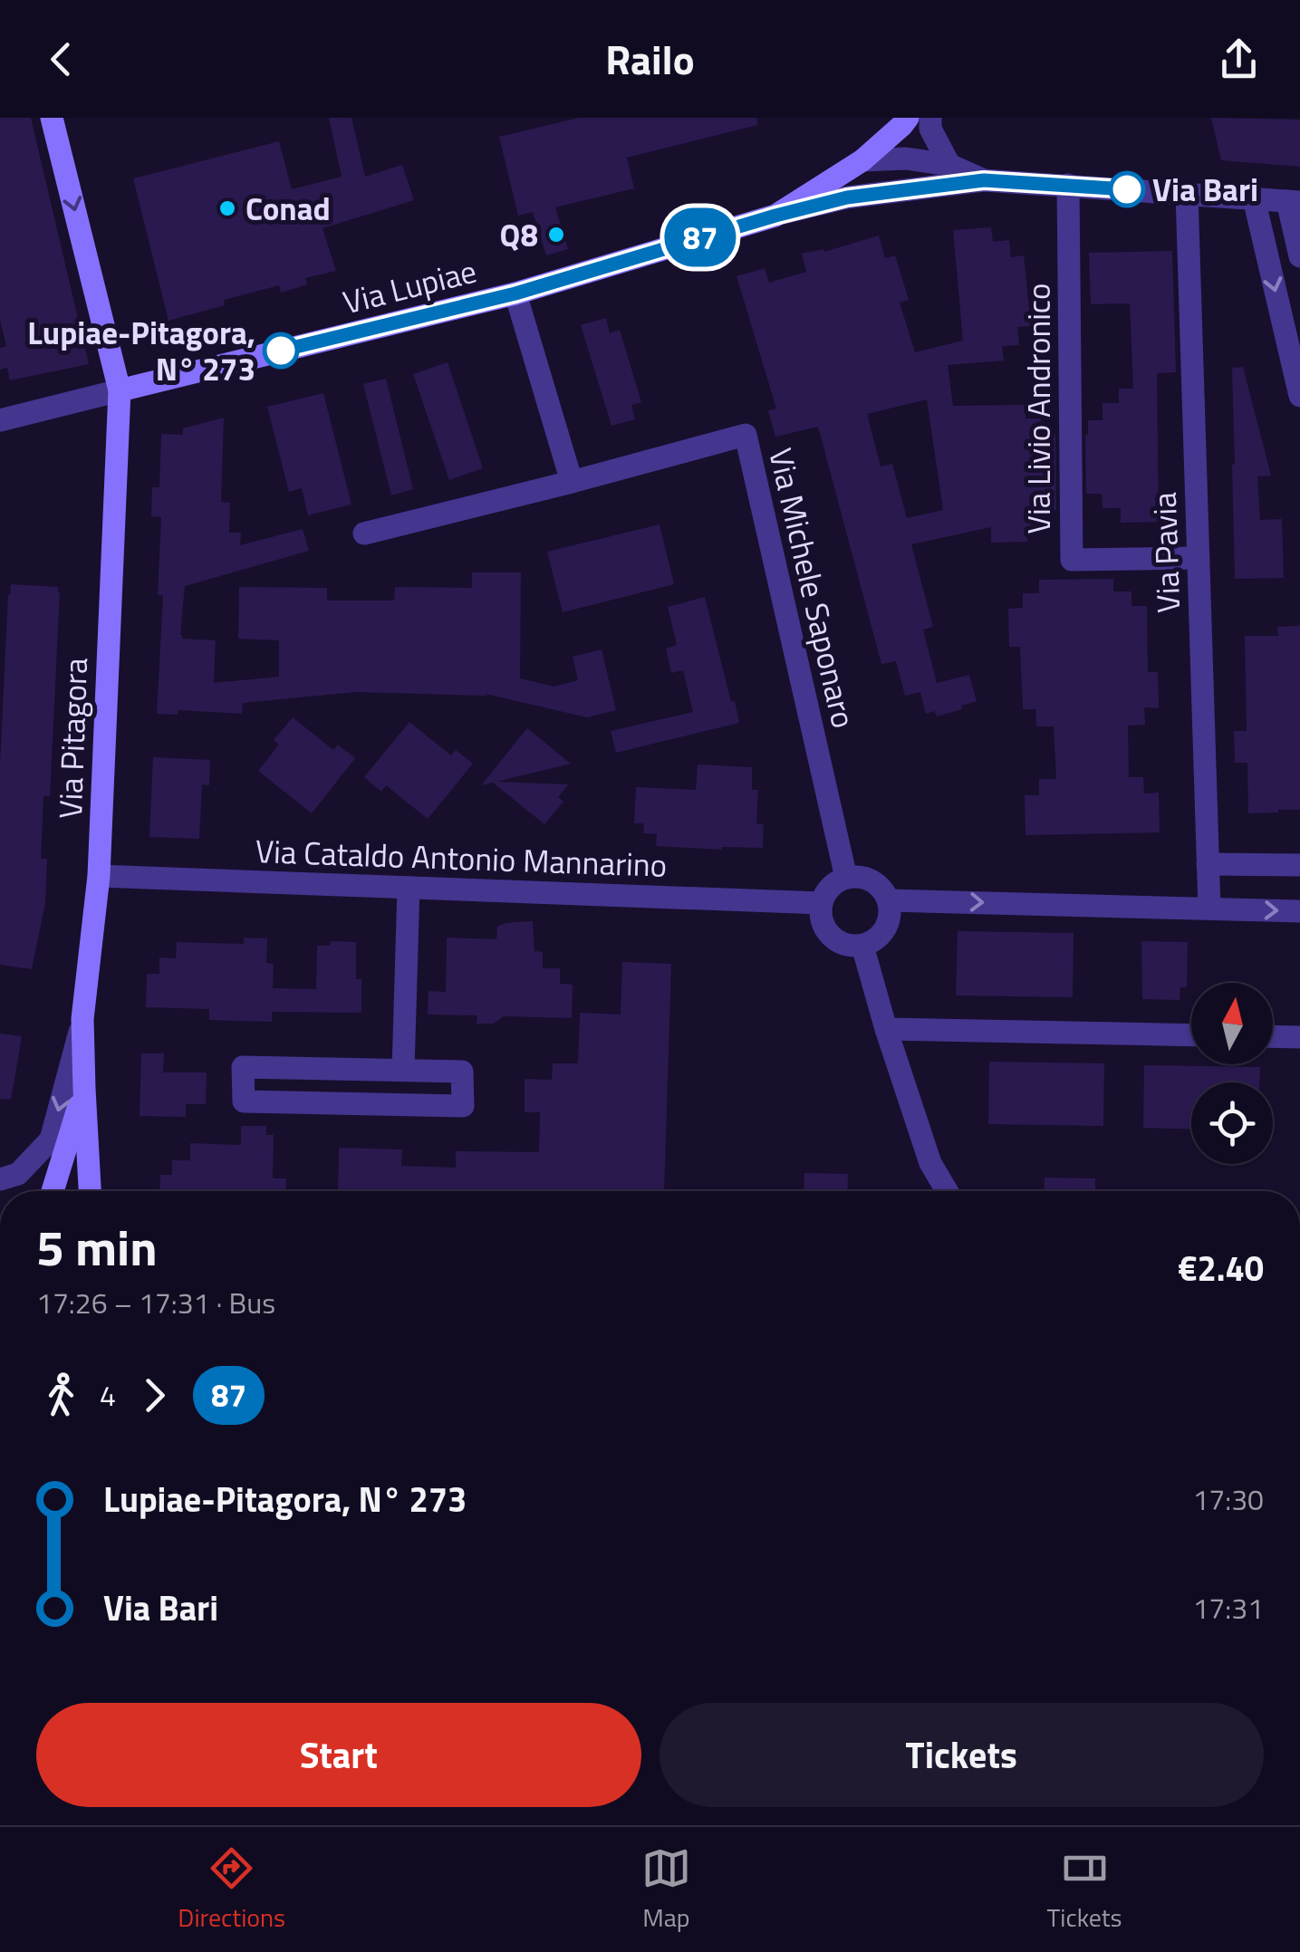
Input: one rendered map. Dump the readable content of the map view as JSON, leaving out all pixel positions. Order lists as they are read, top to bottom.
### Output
{
  "streets": {
    "street": [
      "Via Lupiae",
      "Via Livio Andronico",
      "Via Pavia",
      "Via Michele Saponaro",
      "Via Pitagora",
      "Via Cataldo Antonio Mannarino"
    ]
  },
  "crossings": [
    ["Via Lupiae", "Via Pitagora"],
    ["Via Livio Andronico", "Via Pavia"],
    ["Via Michele Saponaro", "Via Cataldo Antonio Mannarino"],
    ["Via Pitagora", "Via Cataldo Antonio Mannarino"]
  ],
  "places": [
    "Via Bari",
    "Conad",
    "Q8",
    "Lupiae-Pitagora, N° 273"
  ],
  "lines": ["bus line 87"],
  "north": "top",
  "page": {
    "header": "Railo",
    "on_map": "87",
    "heading": ["5 min", "17:26 – 17:31 · Bus", "€2.40"],
    "legs": ["4", "87"],
    "list": [
      {
        "name": "Lupiae-Pitagora, N° 273",
        "value": "17:30"
      },
      {
        "name": "Via Bari",
        "value": "17:31"
      }
    ],
    "buttons": ["Start", "Tickets"],
    "tabs": ["Directions", "Map", "Tickets"]
  }
}
